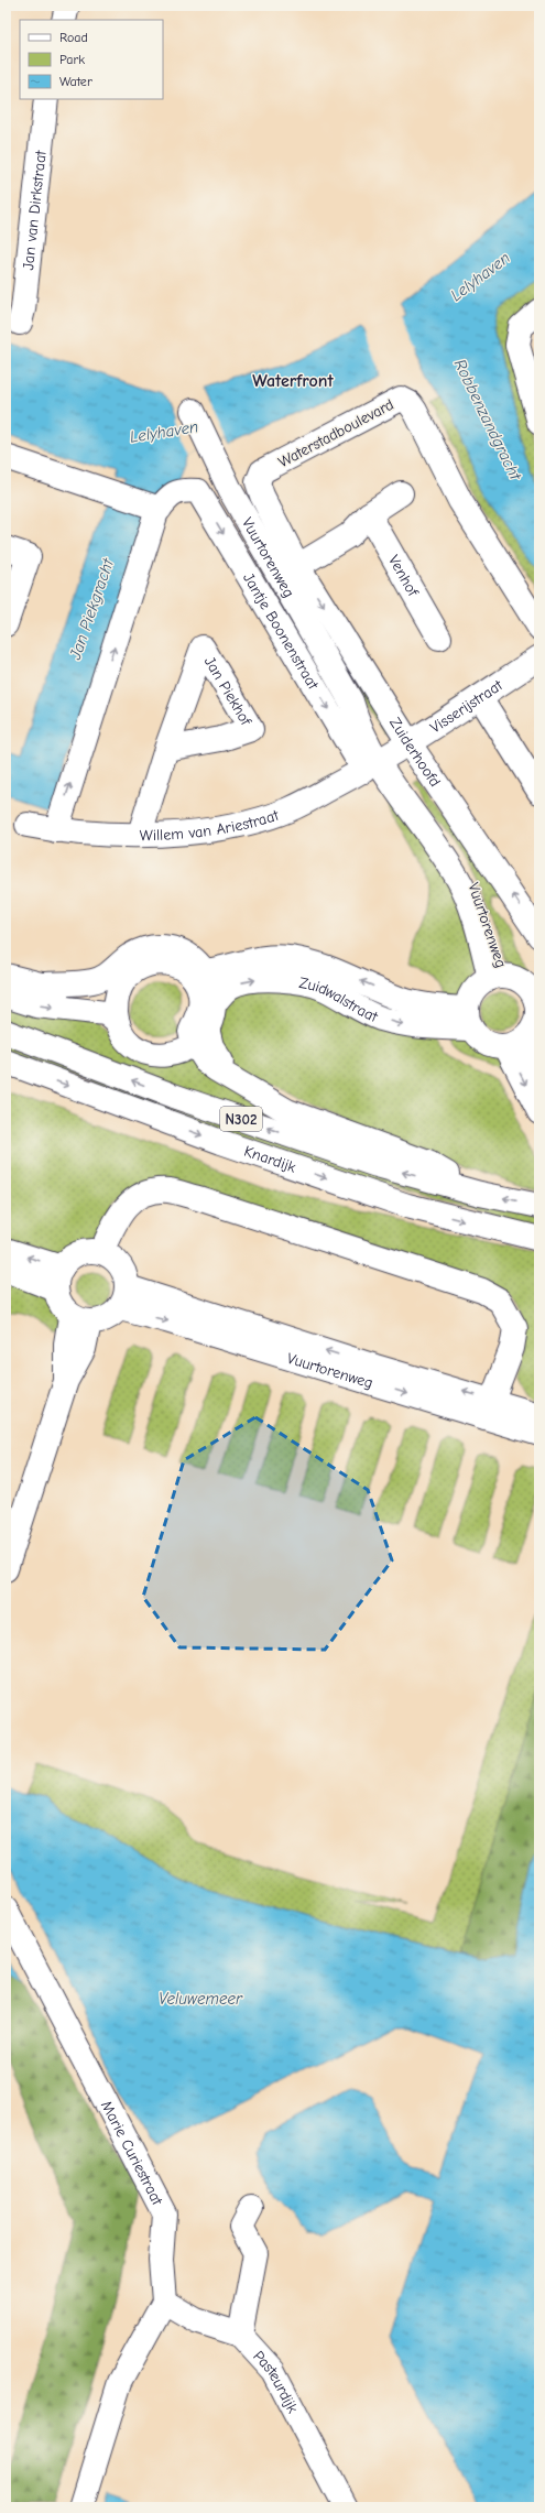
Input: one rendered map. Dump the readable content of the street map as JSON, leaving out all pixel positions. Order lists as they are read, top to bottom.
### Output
{
  "streets": {
    "street": [
      "Jan van Dirkstraat",
      "Waterstadboulevard",
      "Vuurtorenweg",
      "Venhof",
      "Jantje Boonenstraat",
      "Visserijstraat",
      "Zuiderhoofd",
      "Willem van Ariestraat",
      "Zuidwalstraat",
      "N302",
      "Knardijk",
      "Marie Curiestraat",
      "Pasteurdijk"
    ]
  },
  "crossings": [
    ["Waterstadboulevard", "Vuurtorenweg"],
    ["Waterstadboulevard", "Zuiderhoofd"],
    ["Vuurtorenweg", "Jantje Boonenstraat"],
    ["Vuurtorenweg", "Visserijstraat"],
    ["Vuurtorenweg", "Zuiderhoofd"],
    ["Vuurtorenweg", "Willem van Ariestraat"],
    ["Vuurtorenweg", "Zuidwalstraat"],
    ["Jantje Boonenstraat", "Visserijstraat"],
    ["Jantje Boonenstraat", "Zuiderhoofd"],
    ["Jantje Boonenstraat", "Willem van Ariestraat"],
    ["Visserijstraat", "Zuiderhoofd"],
    ["Visserijstraat", "Willem van Ariestraat"],
    ["Zuiderhoofd", "Willem van Ariestraat"],
    ["Zuidwalstraat", "N302"],
    ["N302", "Knardijk"],
    ["Marie Curiestraat", "Pasteurdijk"]
  ],
  "one_way": ["Jantje Boonenstraat"],
  "districts": ["Waterfront"],
  "water": [
    "Lelyhaven",
    "Robbenzandgracht",
    "Jan Piekgracht",
    "Veluwemeer"
  ],
  "legend": ["Road", "Park", "Water"]
}
